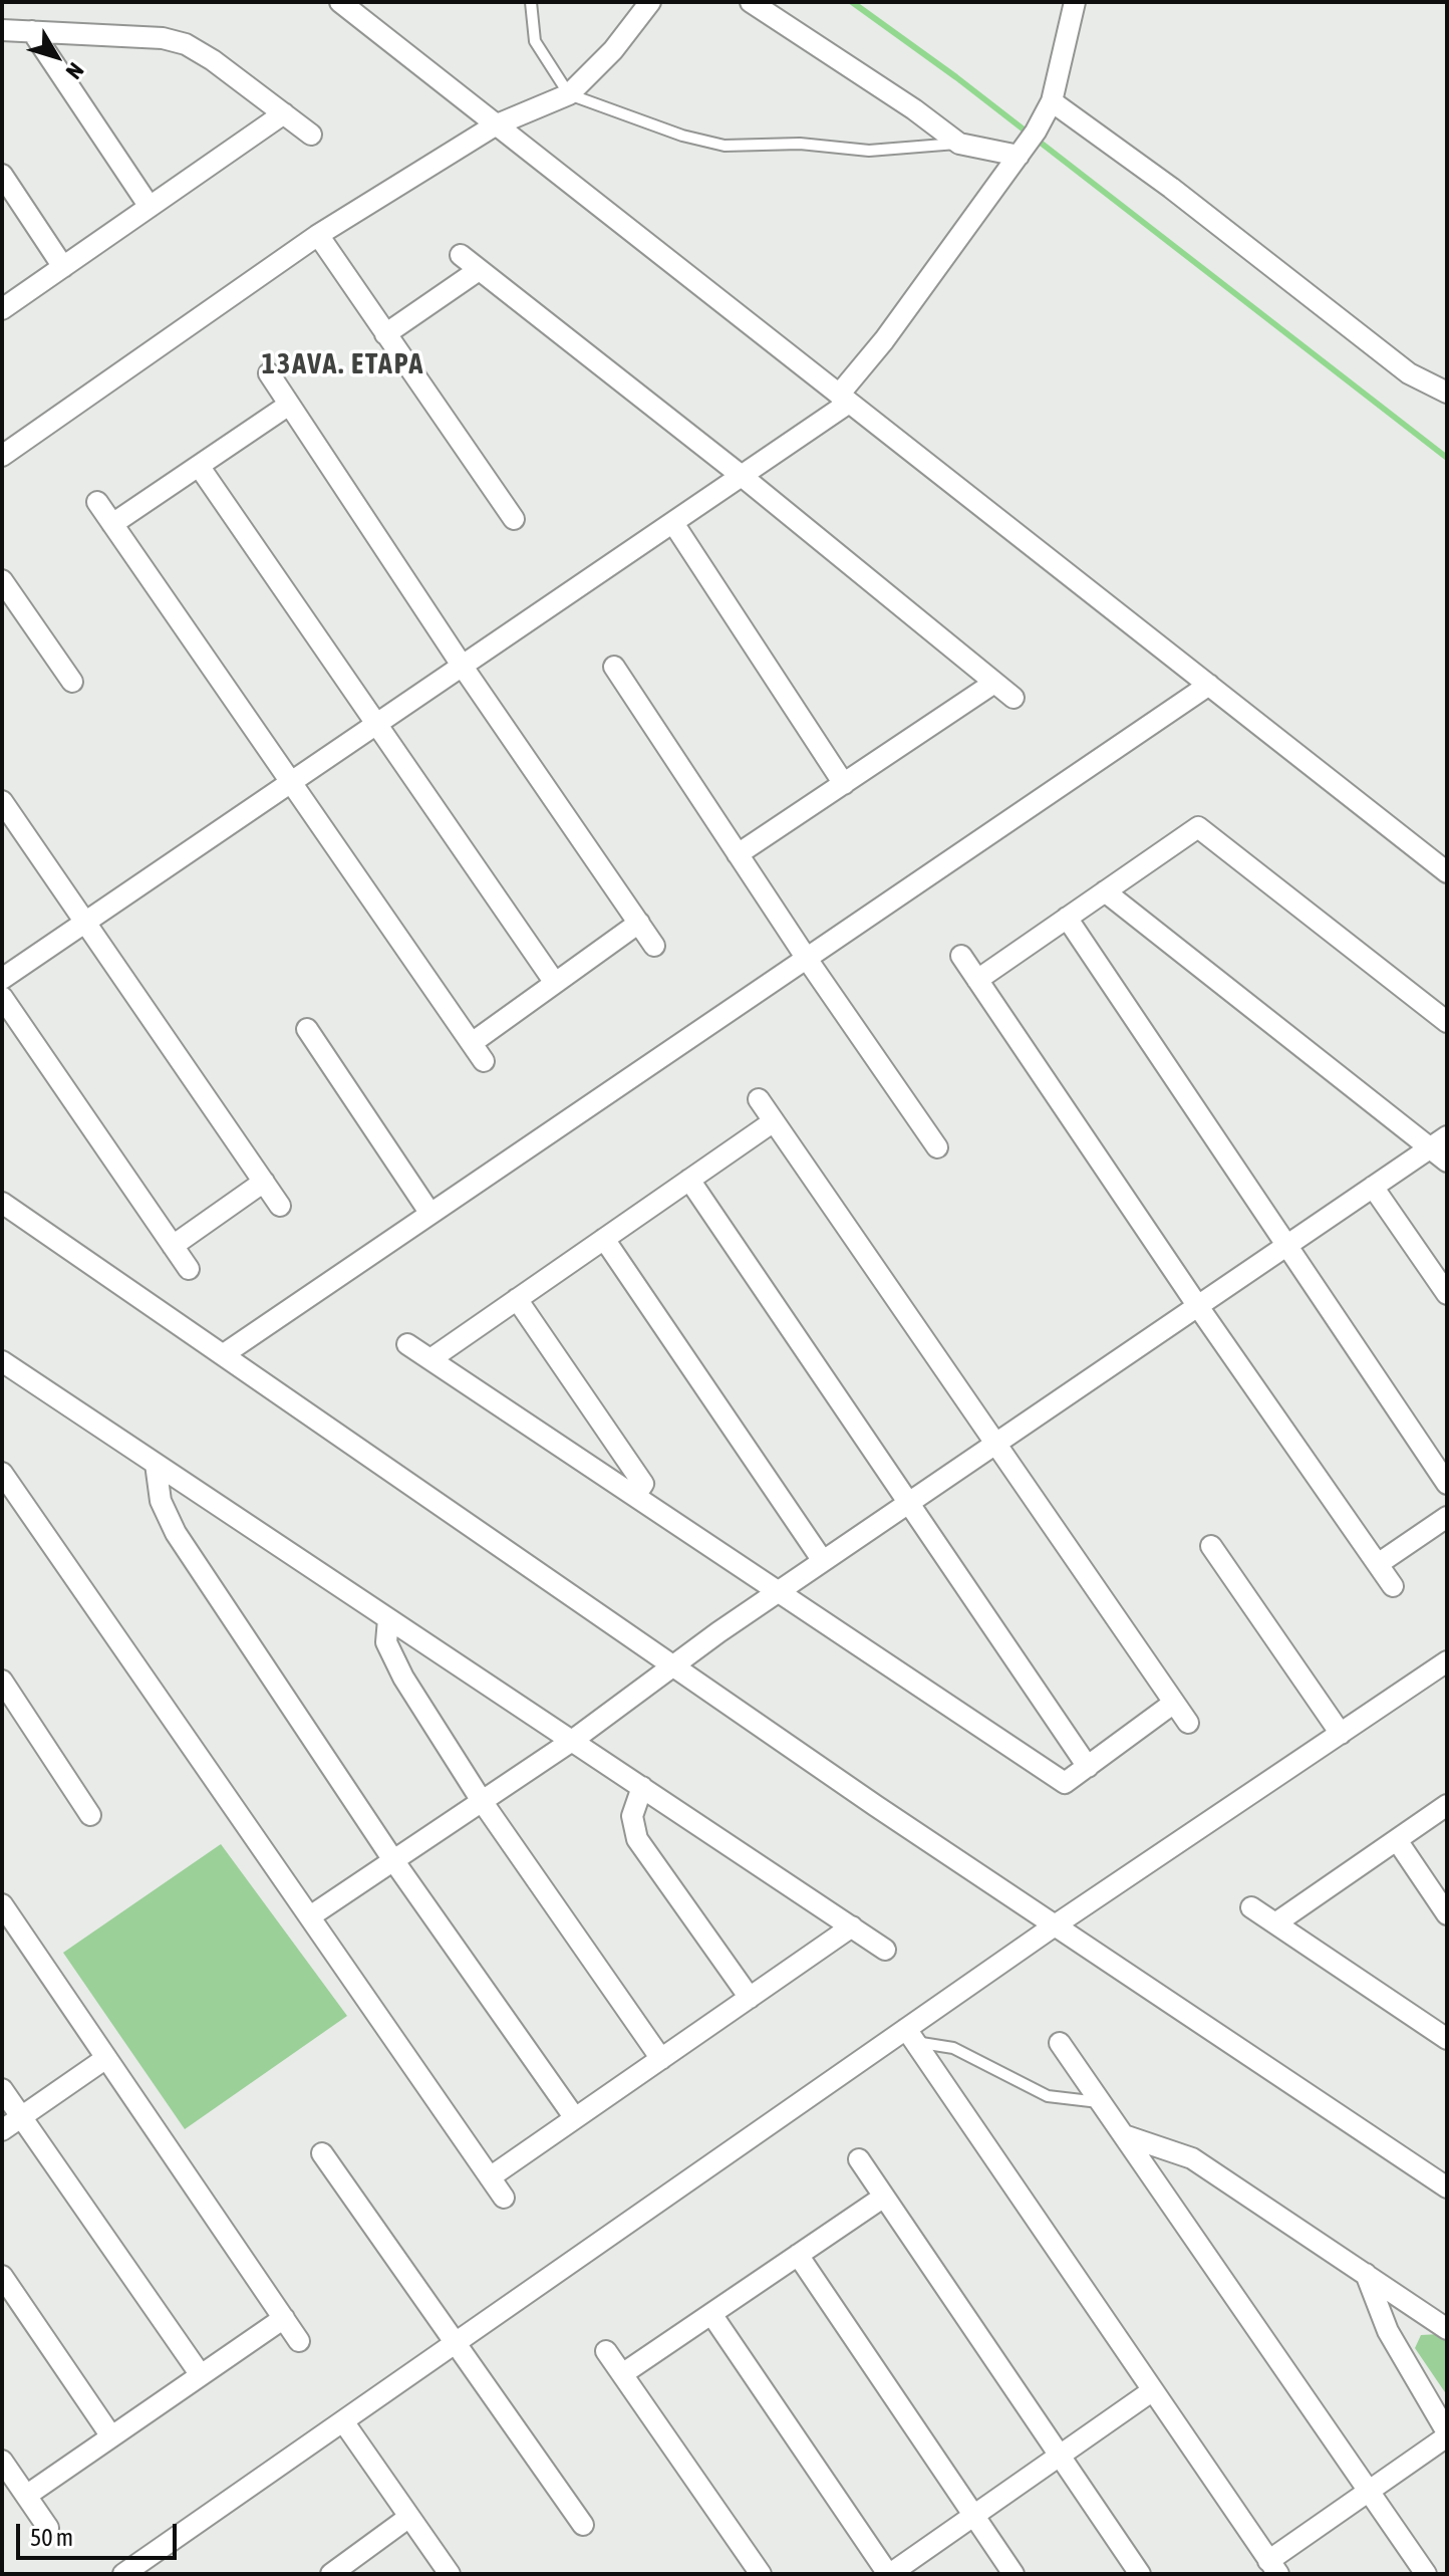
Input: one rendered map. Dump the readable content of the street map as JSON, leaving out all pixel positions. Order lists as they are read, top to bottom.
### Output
{
  "districts": ["13AVA. ETAPA"],
  "scale_bar": "50 m",
  "north": "bottom right"
}
